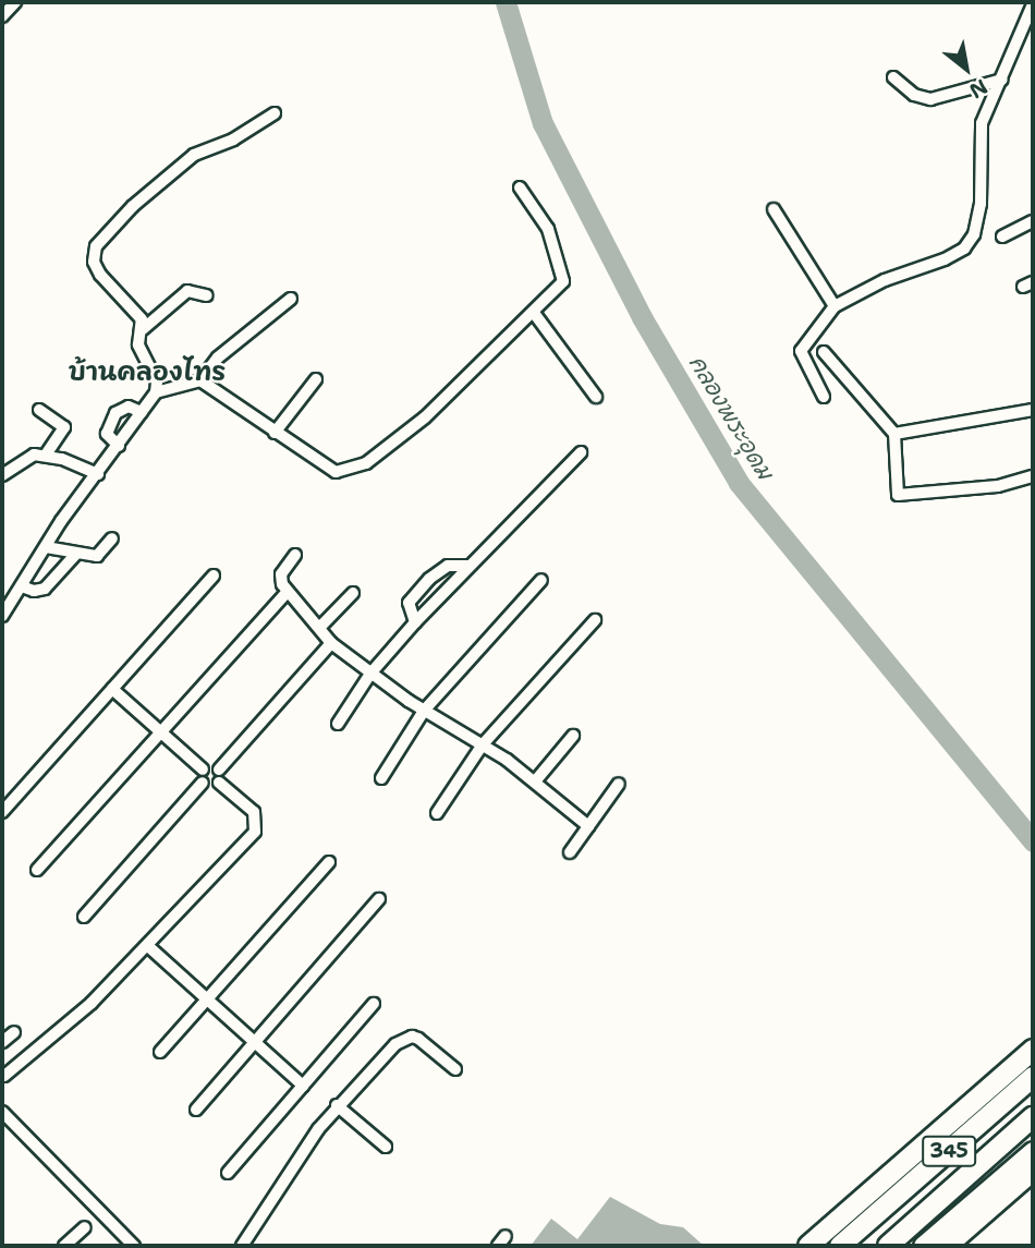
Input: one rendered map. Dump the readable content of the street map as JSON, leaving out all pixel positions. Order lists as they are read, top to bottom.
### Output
{
  "streets": {
    "main road": ["345"]
  },
  "districts": ["บ้านคลองไทร"],
  "water": ["คลองพระอุดม"],
  "north": "bottom right"
}
